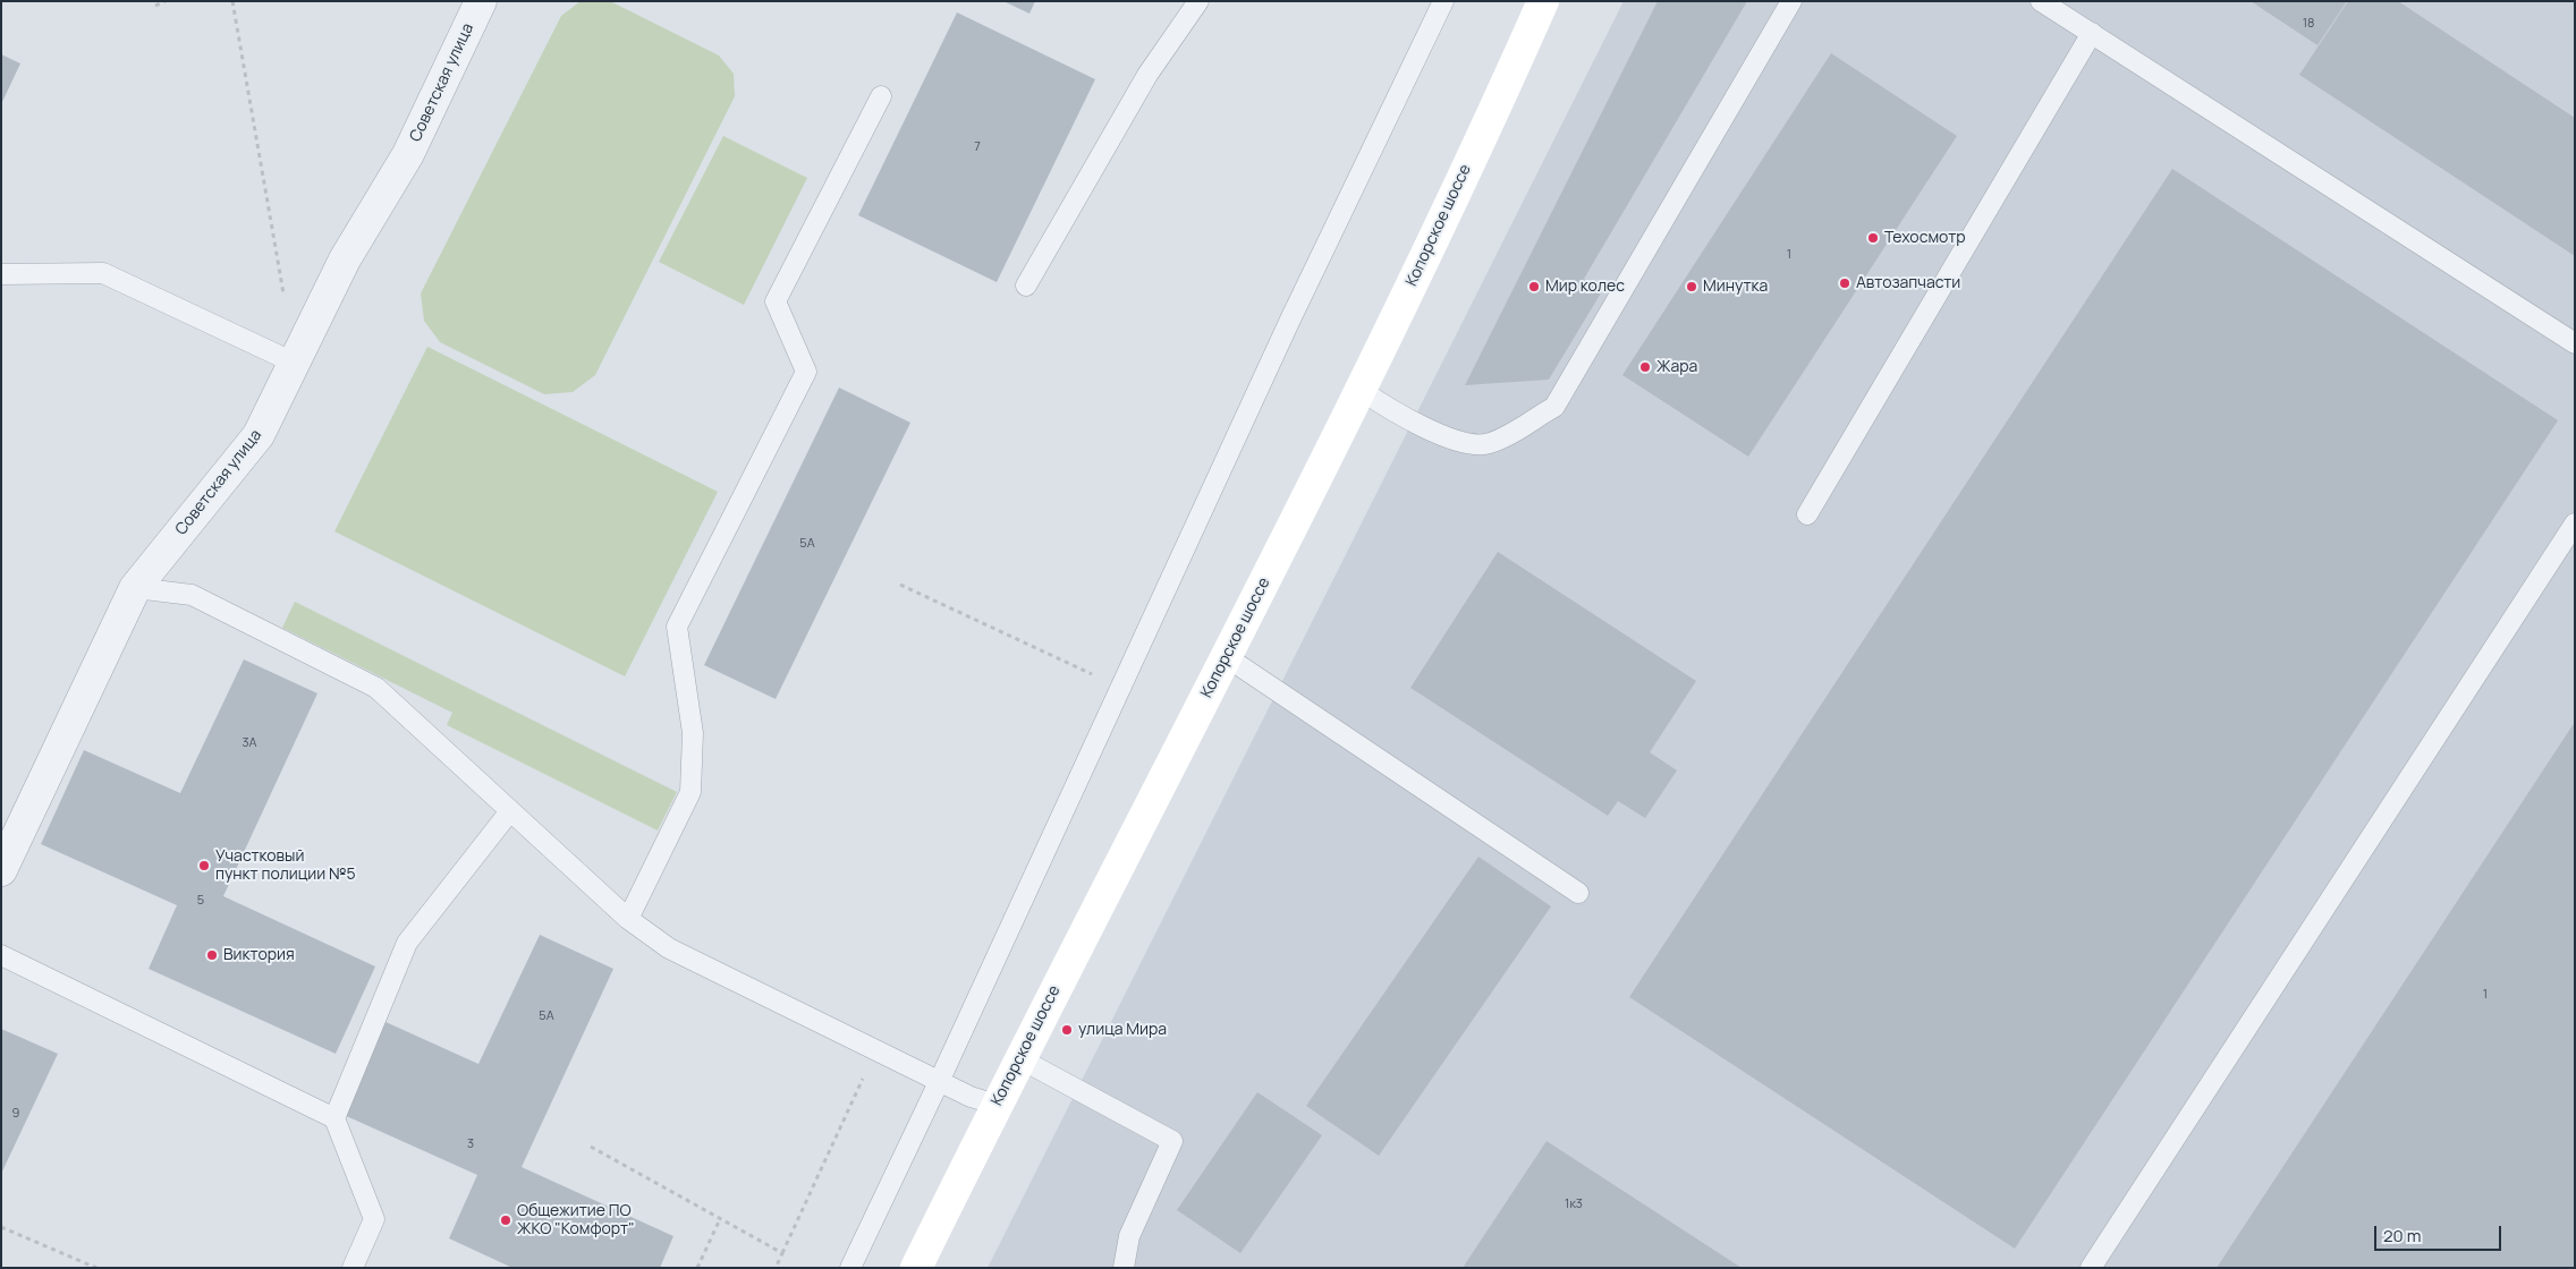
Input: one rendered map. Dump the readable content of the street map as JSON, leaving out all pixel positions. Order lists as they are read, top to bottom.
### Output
{
  "streets": {
    "main road": ["Копорское шоссе"],
    "street": ["Советская улица"]
  },
  "places": [
    "Техосмотр",
    "Автозапчасти",
    "Мир колес",
    "Минутка",
    "Жара",
    "Участковый пункт полиции №5",
    "Виктория",
    "улица Мира",
    "Общежитие ПО ЖКО \"Комфорт\""
  ],
  "house_numbers": [
    "18",
    "7",
    "1",
    "5А",
    "3А",
    "5",
    "1",
    "5А",
    "9",
    "3",
    "1к3"
  ],
  "scale_bar": "20 m"
}
